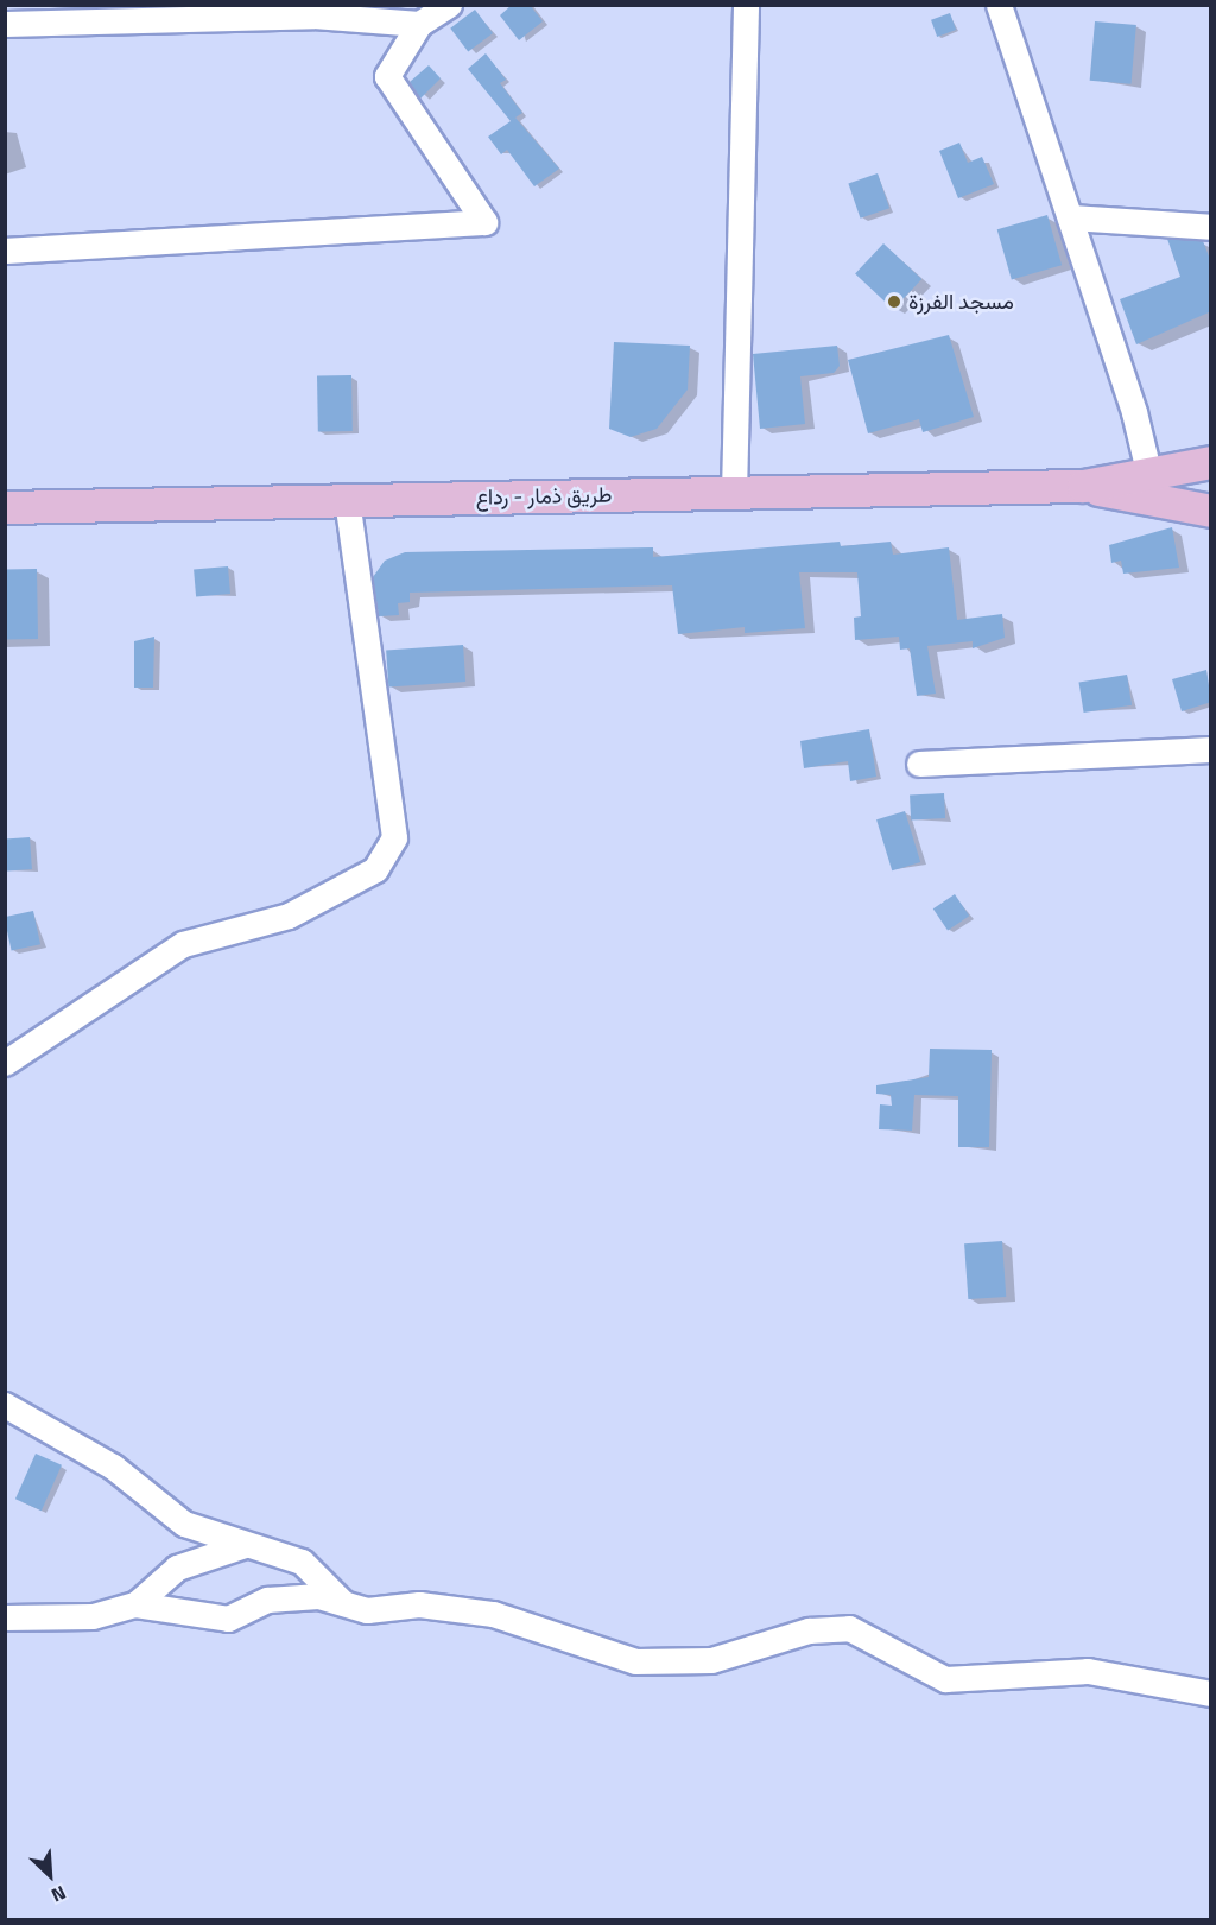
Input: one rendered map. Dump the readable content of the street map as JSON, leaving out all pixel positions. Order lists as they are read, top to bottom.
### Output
{
  "streets": {
    "main road": ["طريق ذمار - رداع"]
  },
  "places": ["مسجد الفرزة"],
  "north": "bottom right"
}
